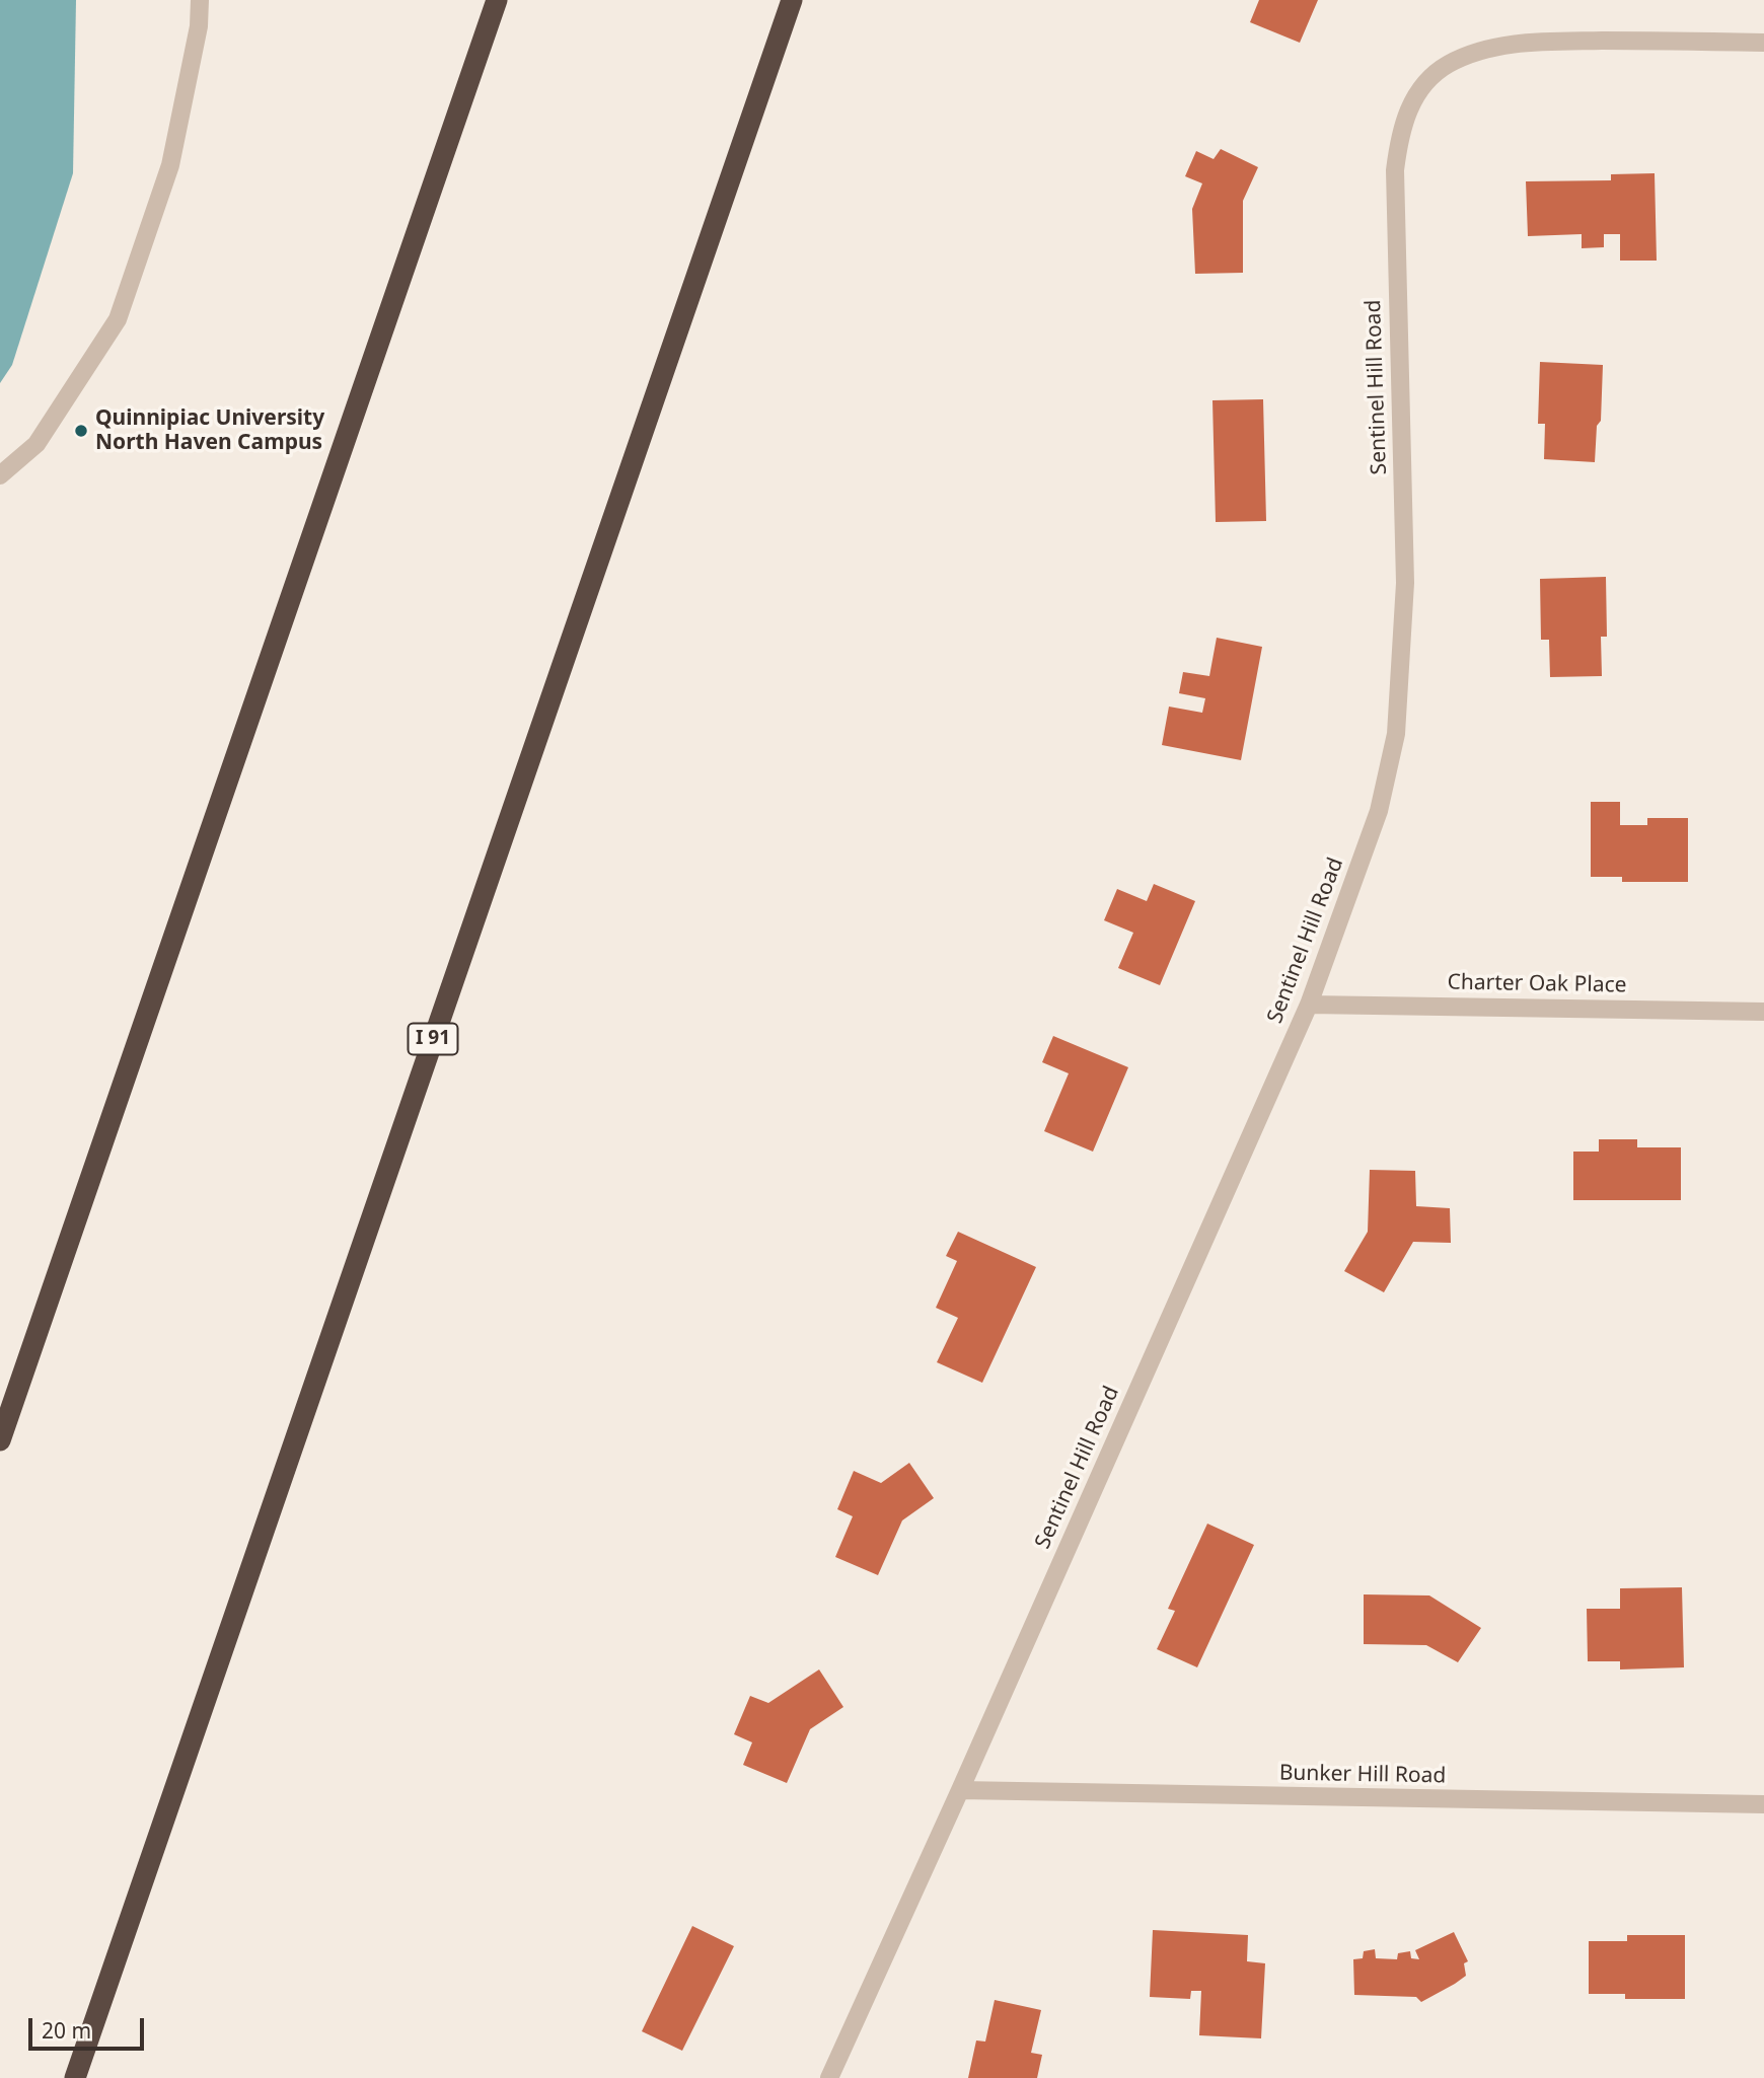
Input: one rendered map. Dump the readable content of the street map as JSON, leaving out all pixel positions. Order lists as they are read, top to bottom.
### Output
{
  "streets": {
    "highway": ["I 91"],
    "street": ["Sentinel Hill Road", "Charter Oak Place", "Bunker Hill Road"]
  },
  "crossings": [
    ["Sentinel Hill Road", "Charter Oak Place"],
    ["Sentinel Hill Road", "Bunker Hill Road"]
  ],
  "places": ["Quinnipiac University North Haven Campus"],
  "scale_bar": "20 m"
}
